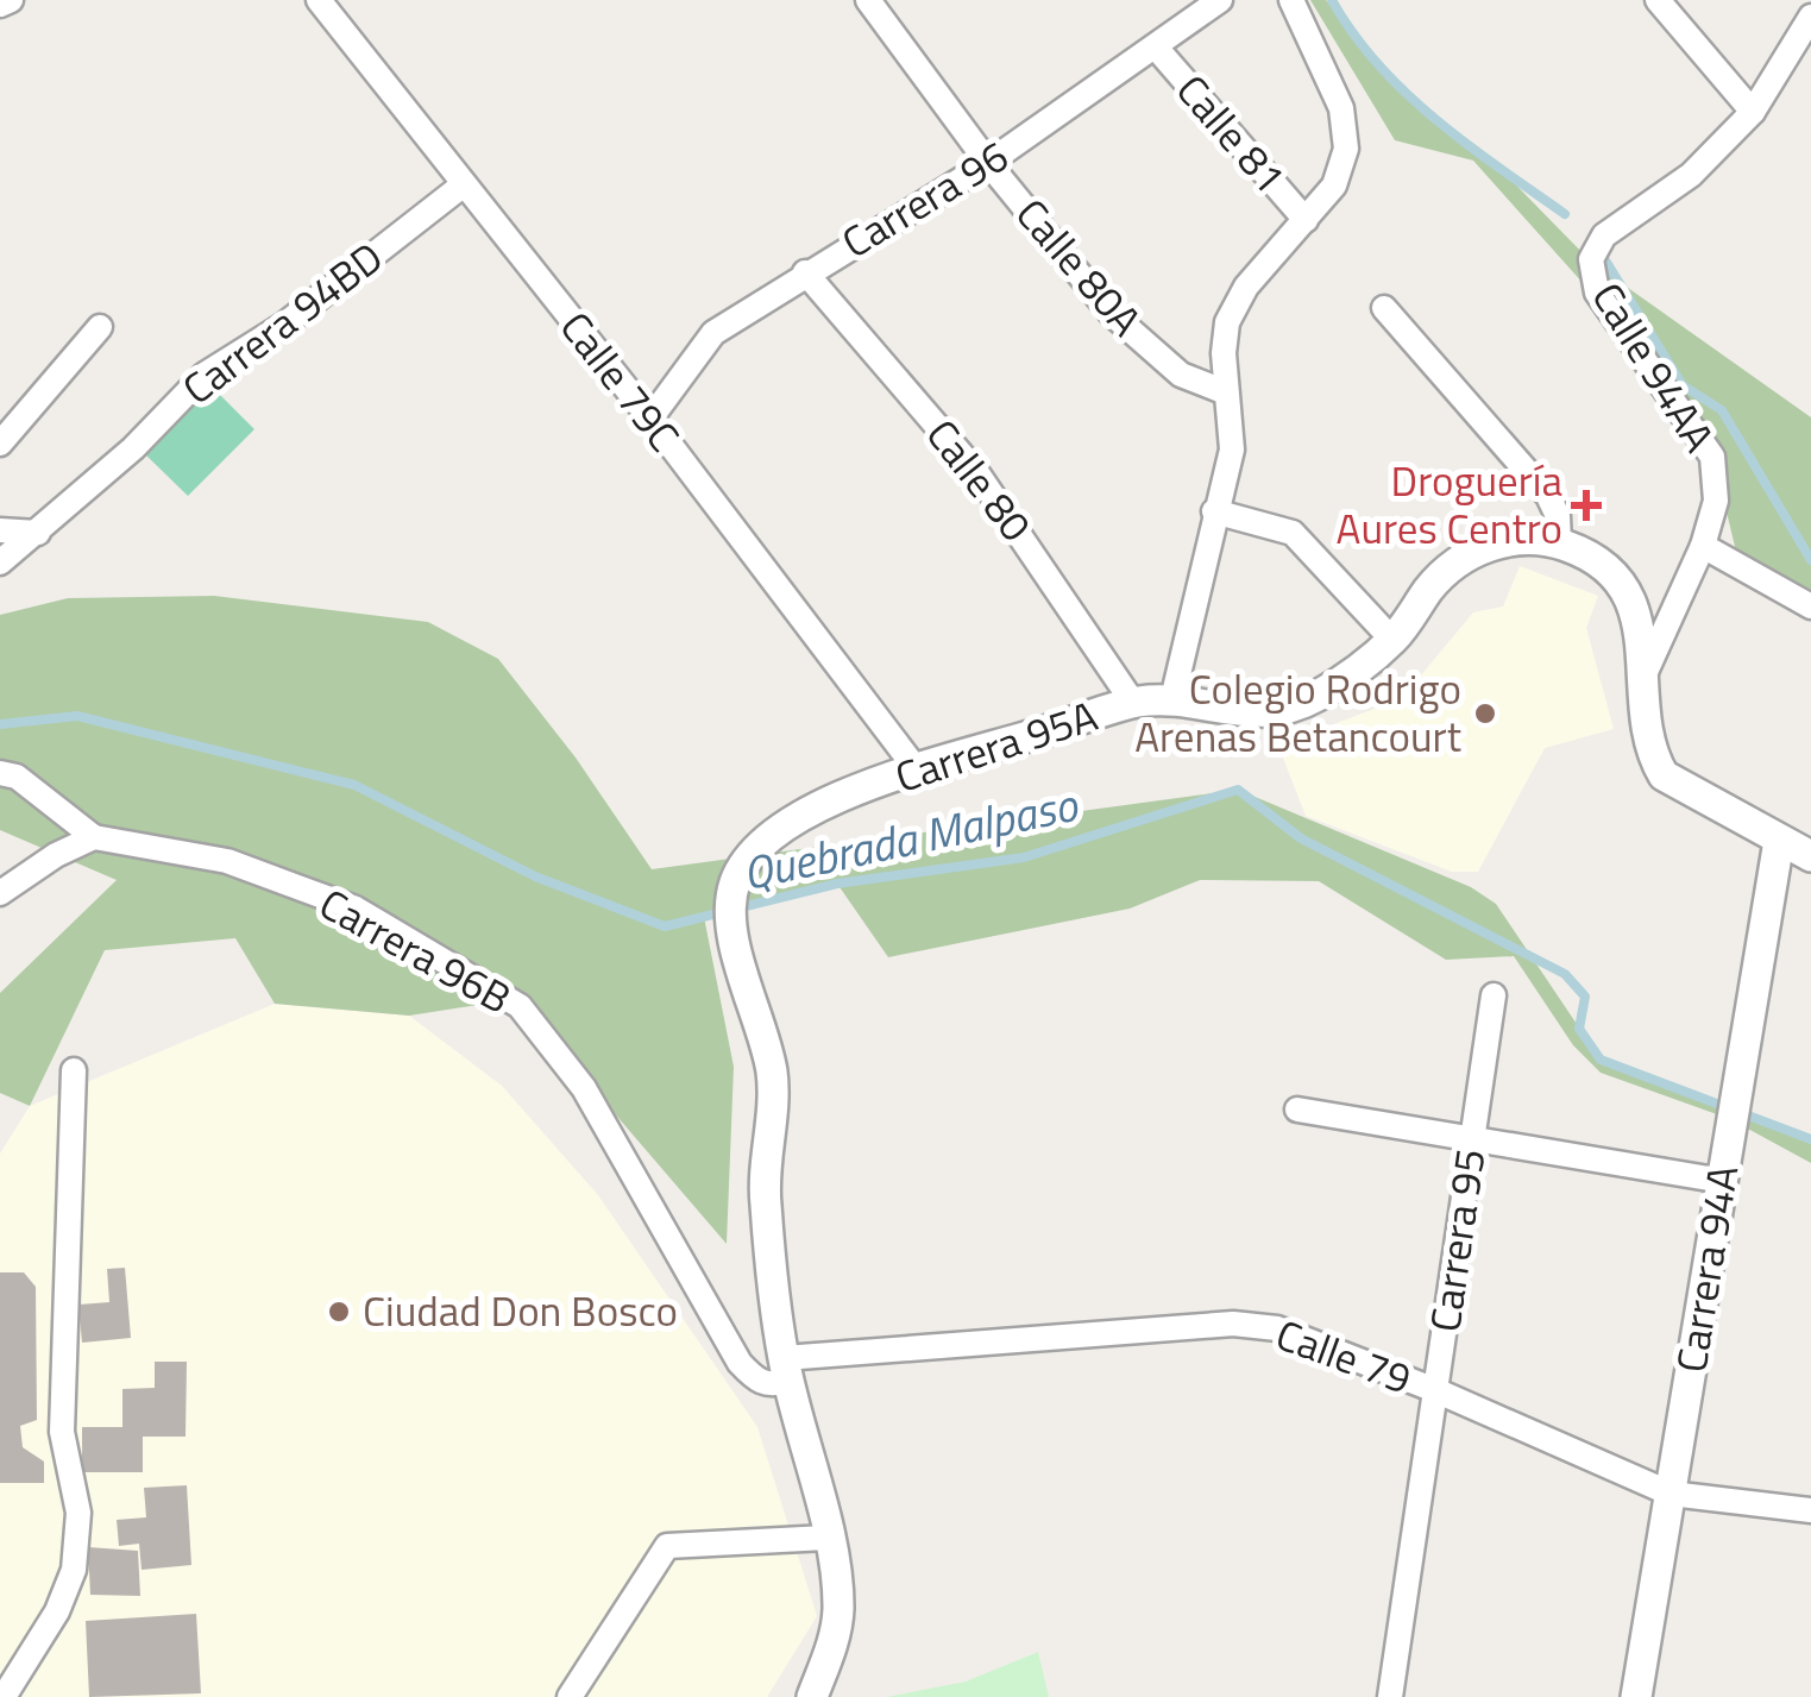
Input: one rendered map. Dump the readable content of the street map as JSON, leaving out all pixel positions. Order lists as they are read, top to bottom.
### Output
{
  "streets": {
    "street": [
      "Calle 81",
      "Carrera 96",
      "Calle 80A",
      "Carrera 94BD",
      "Calle 94AA",
      "Calle 79C",
      "Calle 80",
      "Carrera 95A",
      "Carrera 96B",
      "Carrera 95",
      "Carrera 94A",
      "Calle 79"
    ]
  },
  "crossings": [
    ["Calle 81", "Carrera 96"],
    ["Carrera 96", "Calle 80A"],
    ["Carrera 96", "Calle 79C"],
    ["Carrera 96", "Calle 80"],
    ["Carrera 94BD", "Calle 79C"],
    ["Calle 79C", "Carrera 95A"],
    ["Calle 80", "Carrera 95A"],
    ["Carrera 95A", "Carrera 96B"],
    ["Carrera 95A", "Calle 79"],
    ["Carrera 96B", "Calle 79"],
    ["Carrera 95", "Calle 79"],
    ["Carrera 94A", "Calle 79"]
  ],
  "water": ["Quebrada Malpaso"],
  "places": {
    "health": ["Droguería Aures Centro"],
    "other": ["Colegio Rodrigo Arenas Betancourt", "Ciudad Don Bosco"]
  }
}
